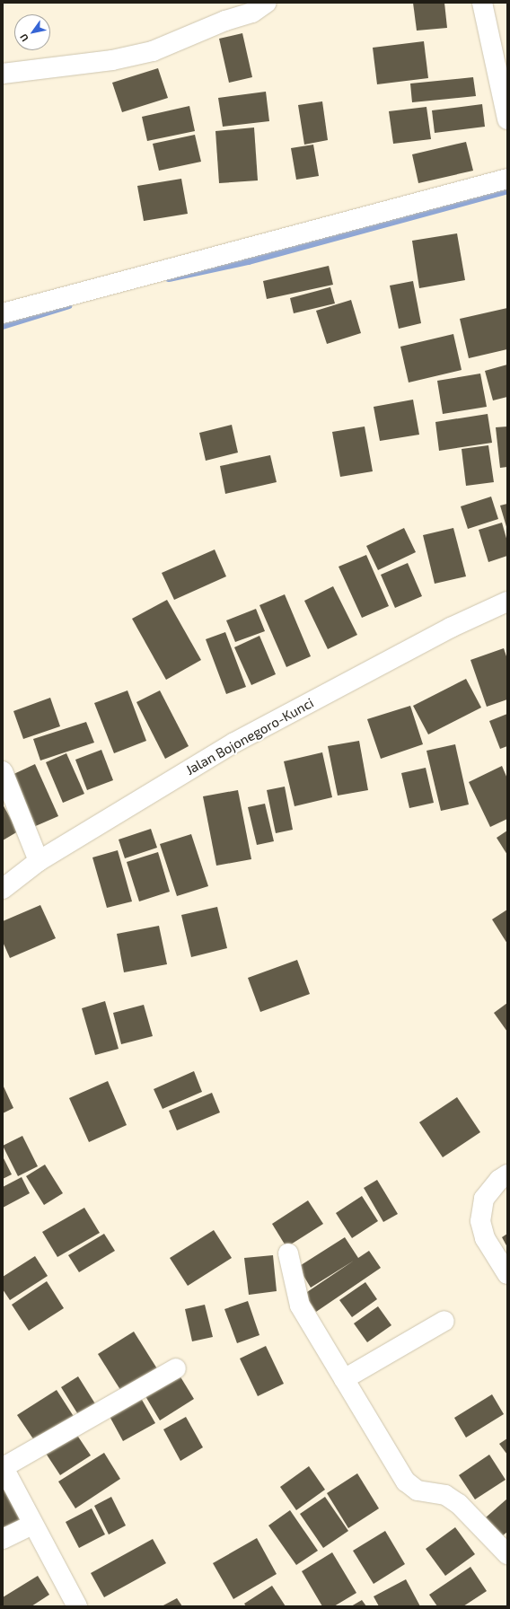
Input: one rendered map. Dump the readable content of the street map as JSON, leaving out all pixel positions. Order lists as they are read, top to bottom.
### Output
{
  "streets": {
    "street": ["Jalan Bojonegoro-Kunci"]
  },
  "north": "bottom left"
}
